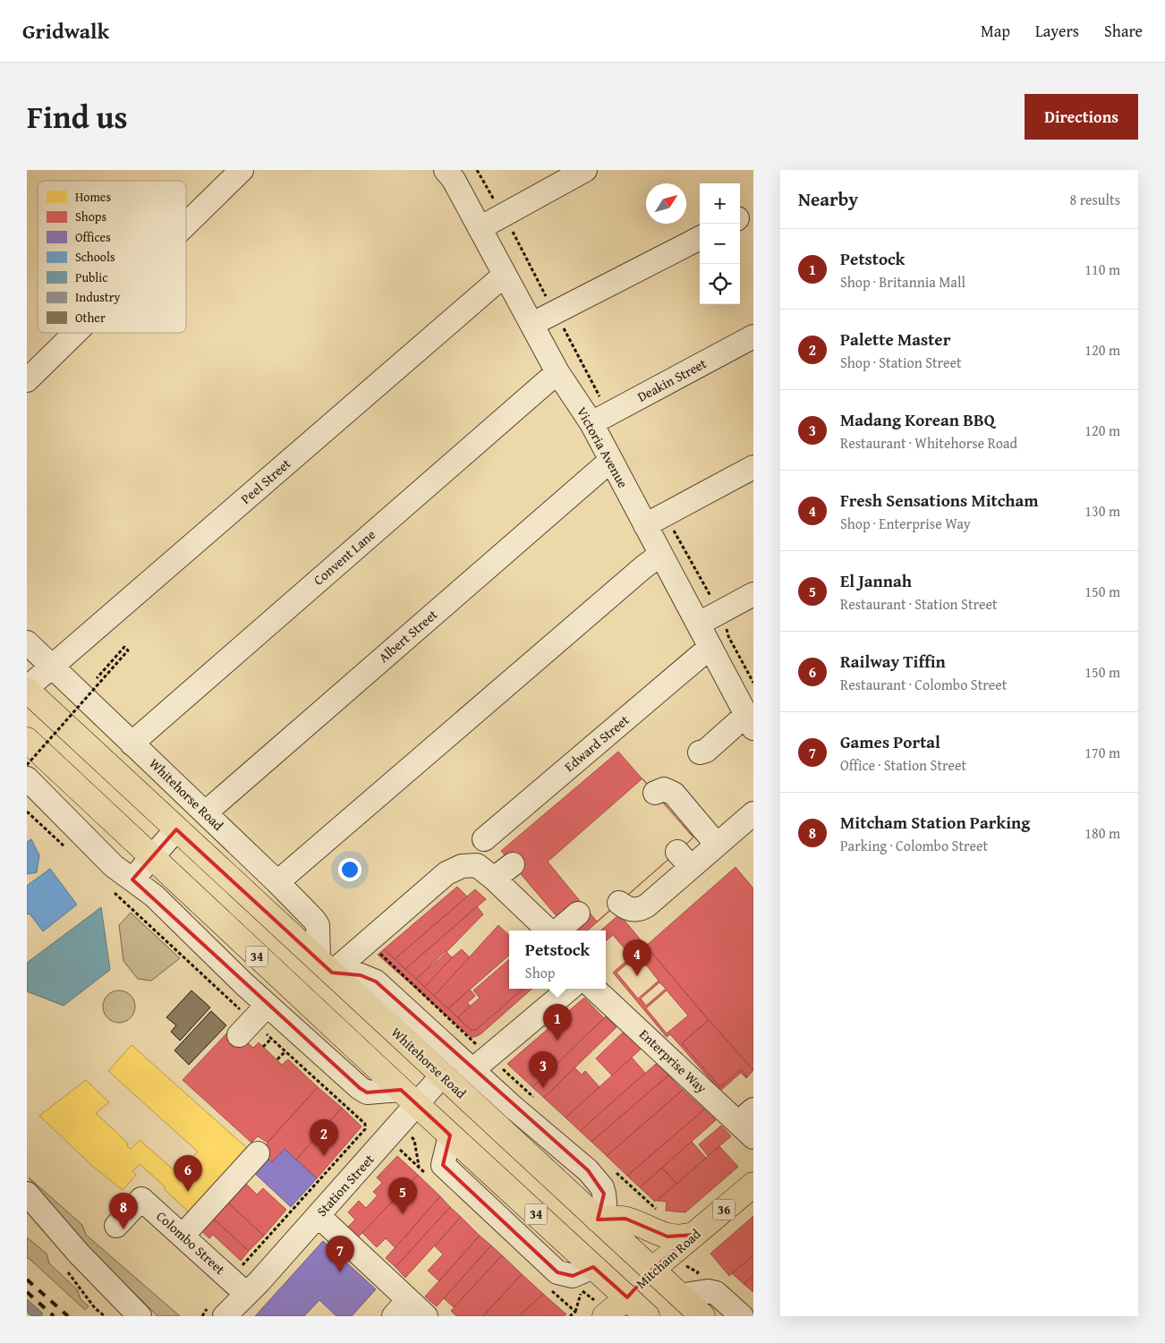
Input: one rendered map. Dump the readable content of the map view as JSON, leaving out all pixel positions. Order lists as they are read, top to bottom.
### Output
{
  "streets": {
    "main road": [
      "Whitehorse Road",
      "34",
      "36",
      "Mitcham Road"
    ],
    "street": [
      "Deakin Street",
      "Victoria Avenue",
      "Peel Street",
      "Convent Lane",
      "Albert Street",
      "Edward Street",
      "Enterprise Way",
      "Station Street",
      "Colombo Street"
    ]
  },
  "crossings": [
    ["Deakin Street", "Victoria Avenue"],
    ["Victoria Avenue", "Peel Street"],
    ["Victoria Avenue", "Convent Lane"],
    ["Victoria Avenue", "Albert Street"],
    ["Victoria Avenue", "Edward Street"],
    ["Peel Street", "Whitehorse Road"],
    ["Convent Lane", "Whitehorse Road"],
    ["Albert Street", "Whitehorse Road"],
    ["Whitehorse Road", "Station Street"],
    ["Whitehorse Road", "Mitcham Road"],
    ["34", "Station Street"],
    ["34", "Mitcham Road"],
    ["Station Street", "Colombo Street"]
  ],
  "legend": [
    "Homes",
    "Shops",
    "Offices",
    "Schools",
    "Public",
    "Industry",
    "Other"
  ],
  "north": "top right",
  "page": {
    "header": "Gridwalk",
    "nav": ["Map", "Layers", "Share"],
    "title": "Find us",
    "buttons": "Directions",
    "heading": ["Nearby", "8 results"],
    "map_buttons": ["+", "−"],
    "list": [
      {
        "mark": "1",
        "name": "Petstock",
        "note": "Shop · Britannia Mall",
        "value": "110 m"
      },
      {
        "mark": "2",
        "name": "Palette Master",
        "note": "Shop · Station Street",
        "value": "120 m"
      },
      {
        "mark": "3",
        "name": "Madang Korean BBQ",
        "note": "Restaurant · Whitehorse Road",
        "value": "120 m"
      },
      {
        "mark": "4",
        "name": "Fresh Sensations Mitcham",
        "note": "Shop · Enterprise Way",
        "value": "130 m"
      },
      {
        "mark": "5",
        "name": "El Jannah",
        "note": "Restaurant · Station Street",
        "value": "150 m"
      },
      {
        "mark": "6",
        "name": "Railway Tiffin",
        "note": "Restaurant · Colombo Street",
        "value": "150 m"
      },
      {
        "mark": "7",
        "name": "Games Portal",
        "note": "Office · Station Street",
        "value": "170 m"
      },
      {
        "mark": "8",
        "name": "Mitcham Station Parking",
        "note": "Parking · Colombo Street",
        "value": "180 m"
      }
    ],
    "popup": ["Petstock", "Shop"],
    "pins": [
      "4",
      "1",
      "3",
      "2",
      "6",
      "5",
      "8",
      "7"
    ]
  }
}
